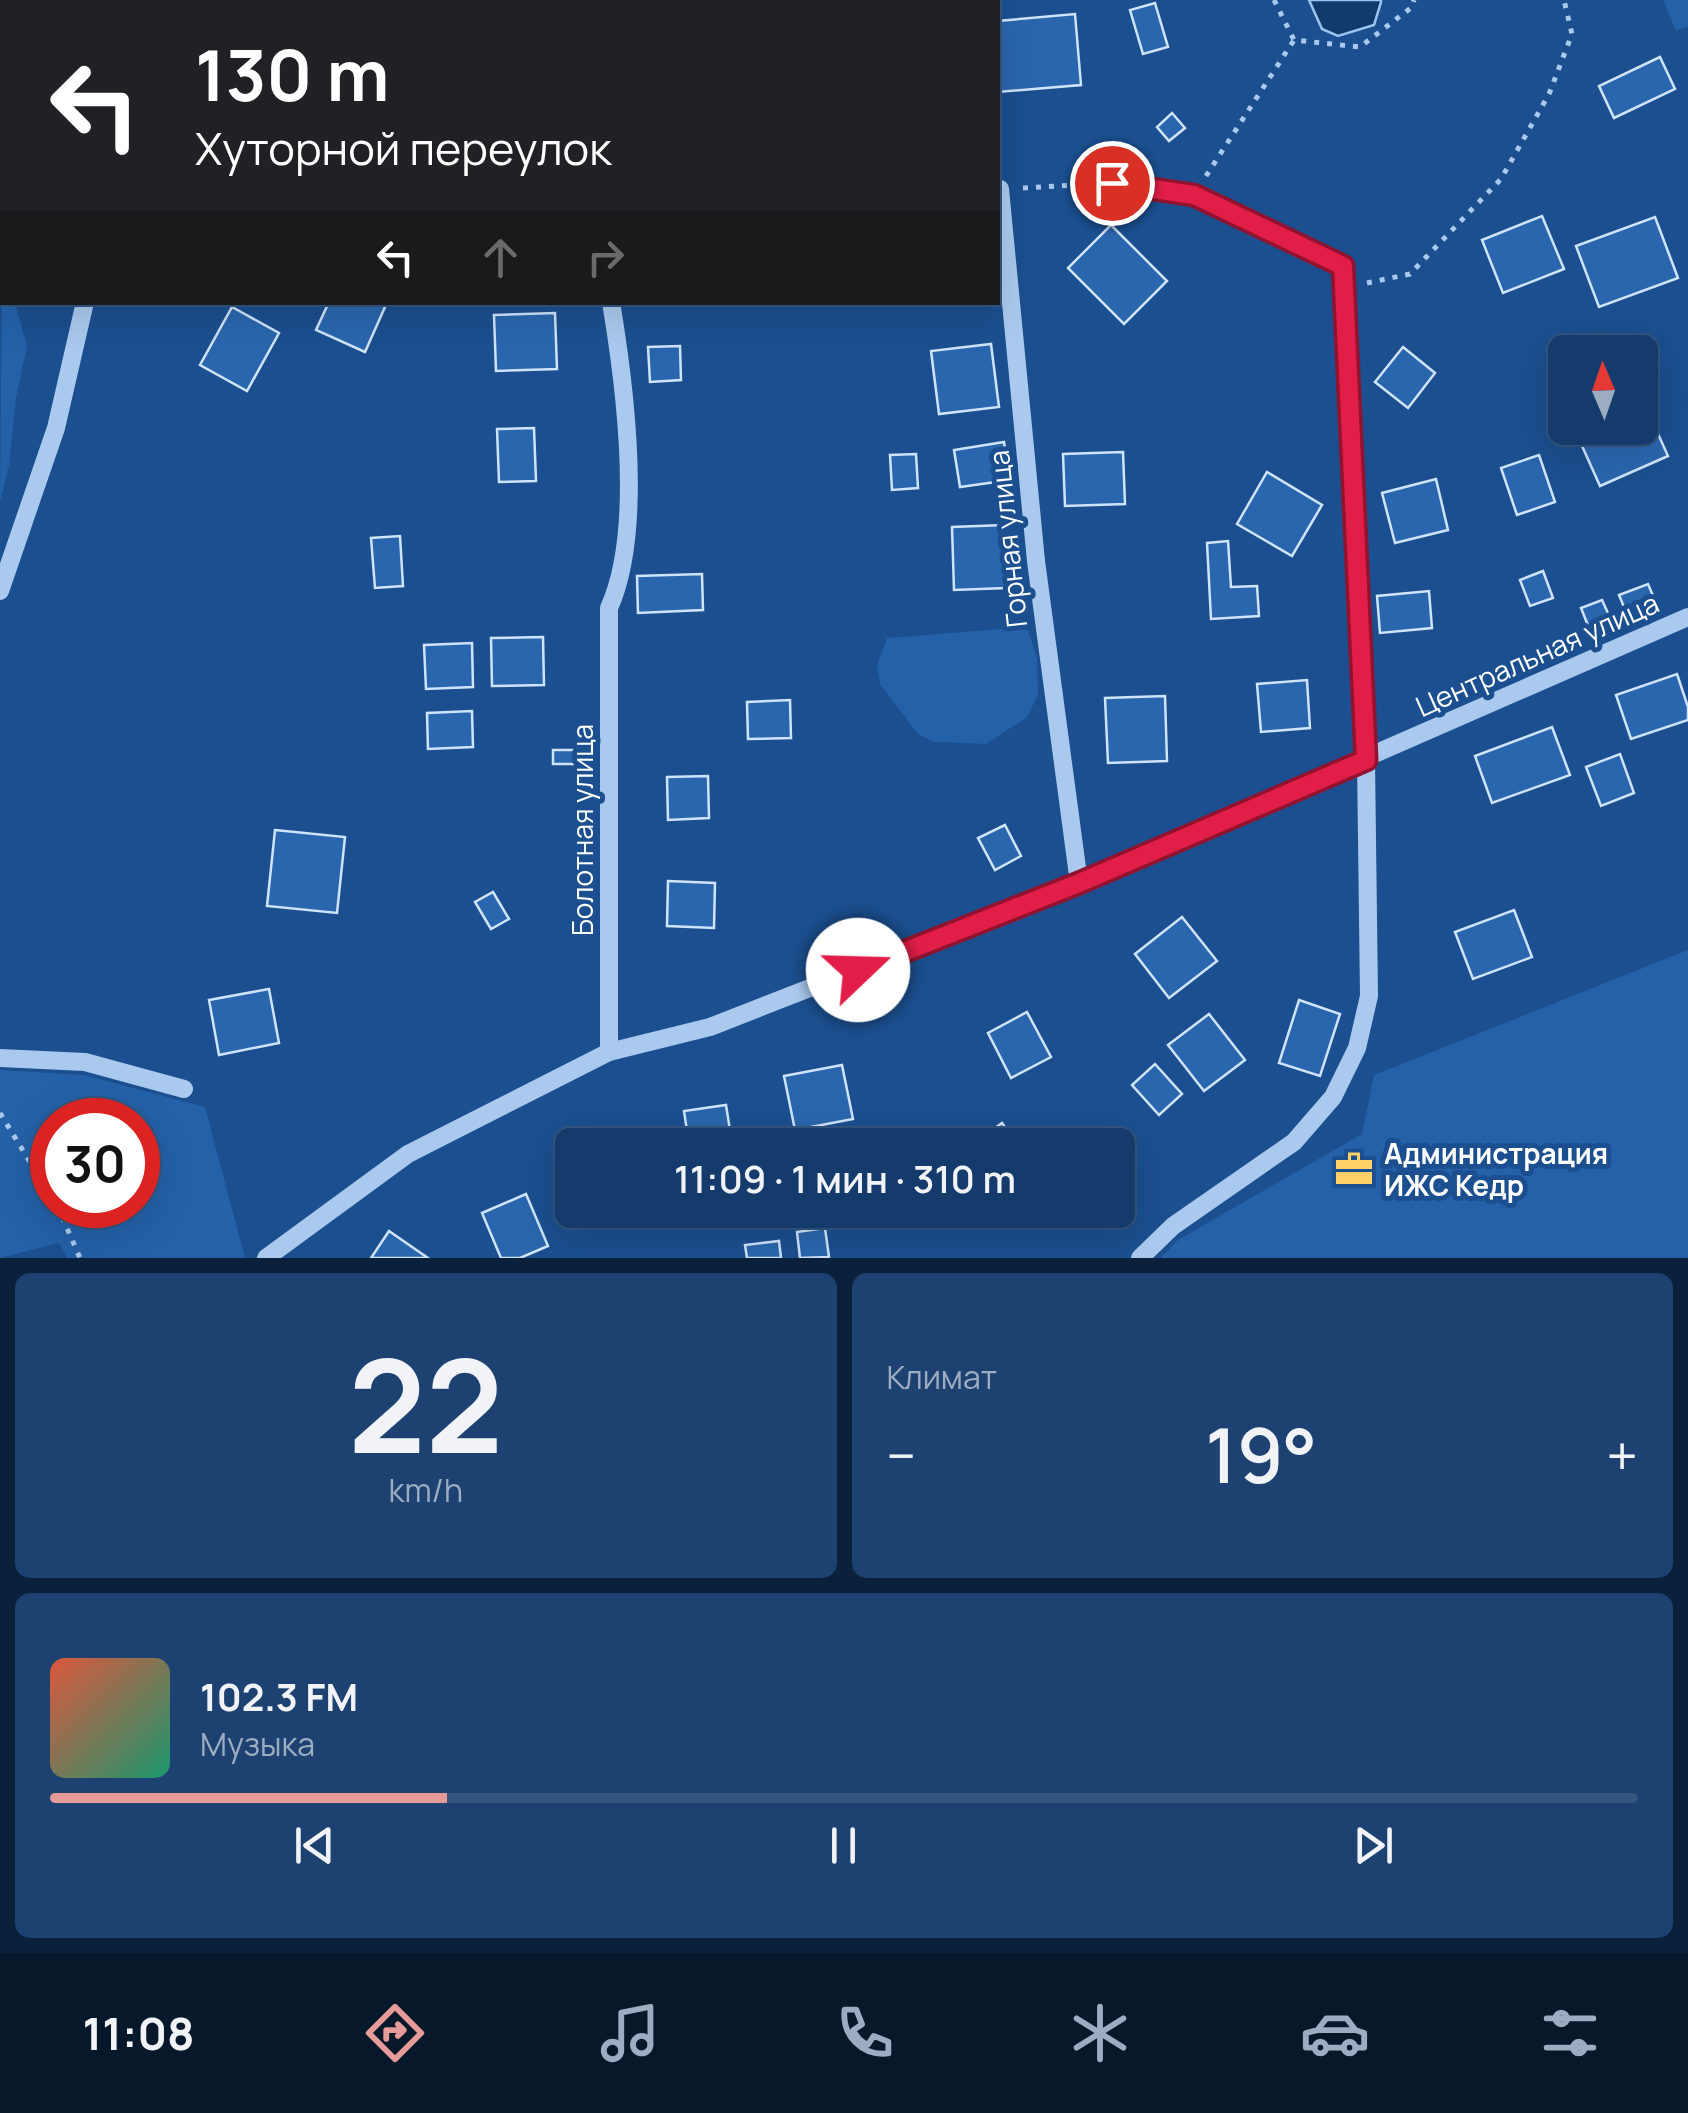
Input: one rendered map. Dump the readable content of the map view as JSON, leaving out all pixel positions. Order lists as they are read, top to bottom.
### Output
{
  "streets": {
    "street": ["Горная улица", "Центральная улица", "Болотная улица"]
  },
  "crossings": [
    ["Горная улица", "Центральная улица"],
    ["Центральная улица", "Болотная улица"]
  ],
  "places": {
    "office": ["Администрация ИЖС Кедр"]
  },
  "north": "top",
  "page": {
    "turn": ["130 m", "Хуторной переулок"],
    "limit": "30",
    "trip": "11:09 · 1 мин · 310 m",
    "tile": [
      ["22", "km/h"],
      "Климат"
    ],
    "heat": ["−", "19°", "+"],
    "song": ["102.3 FM", "Музыка"],
    "tabs": "11:08"
  }
}
